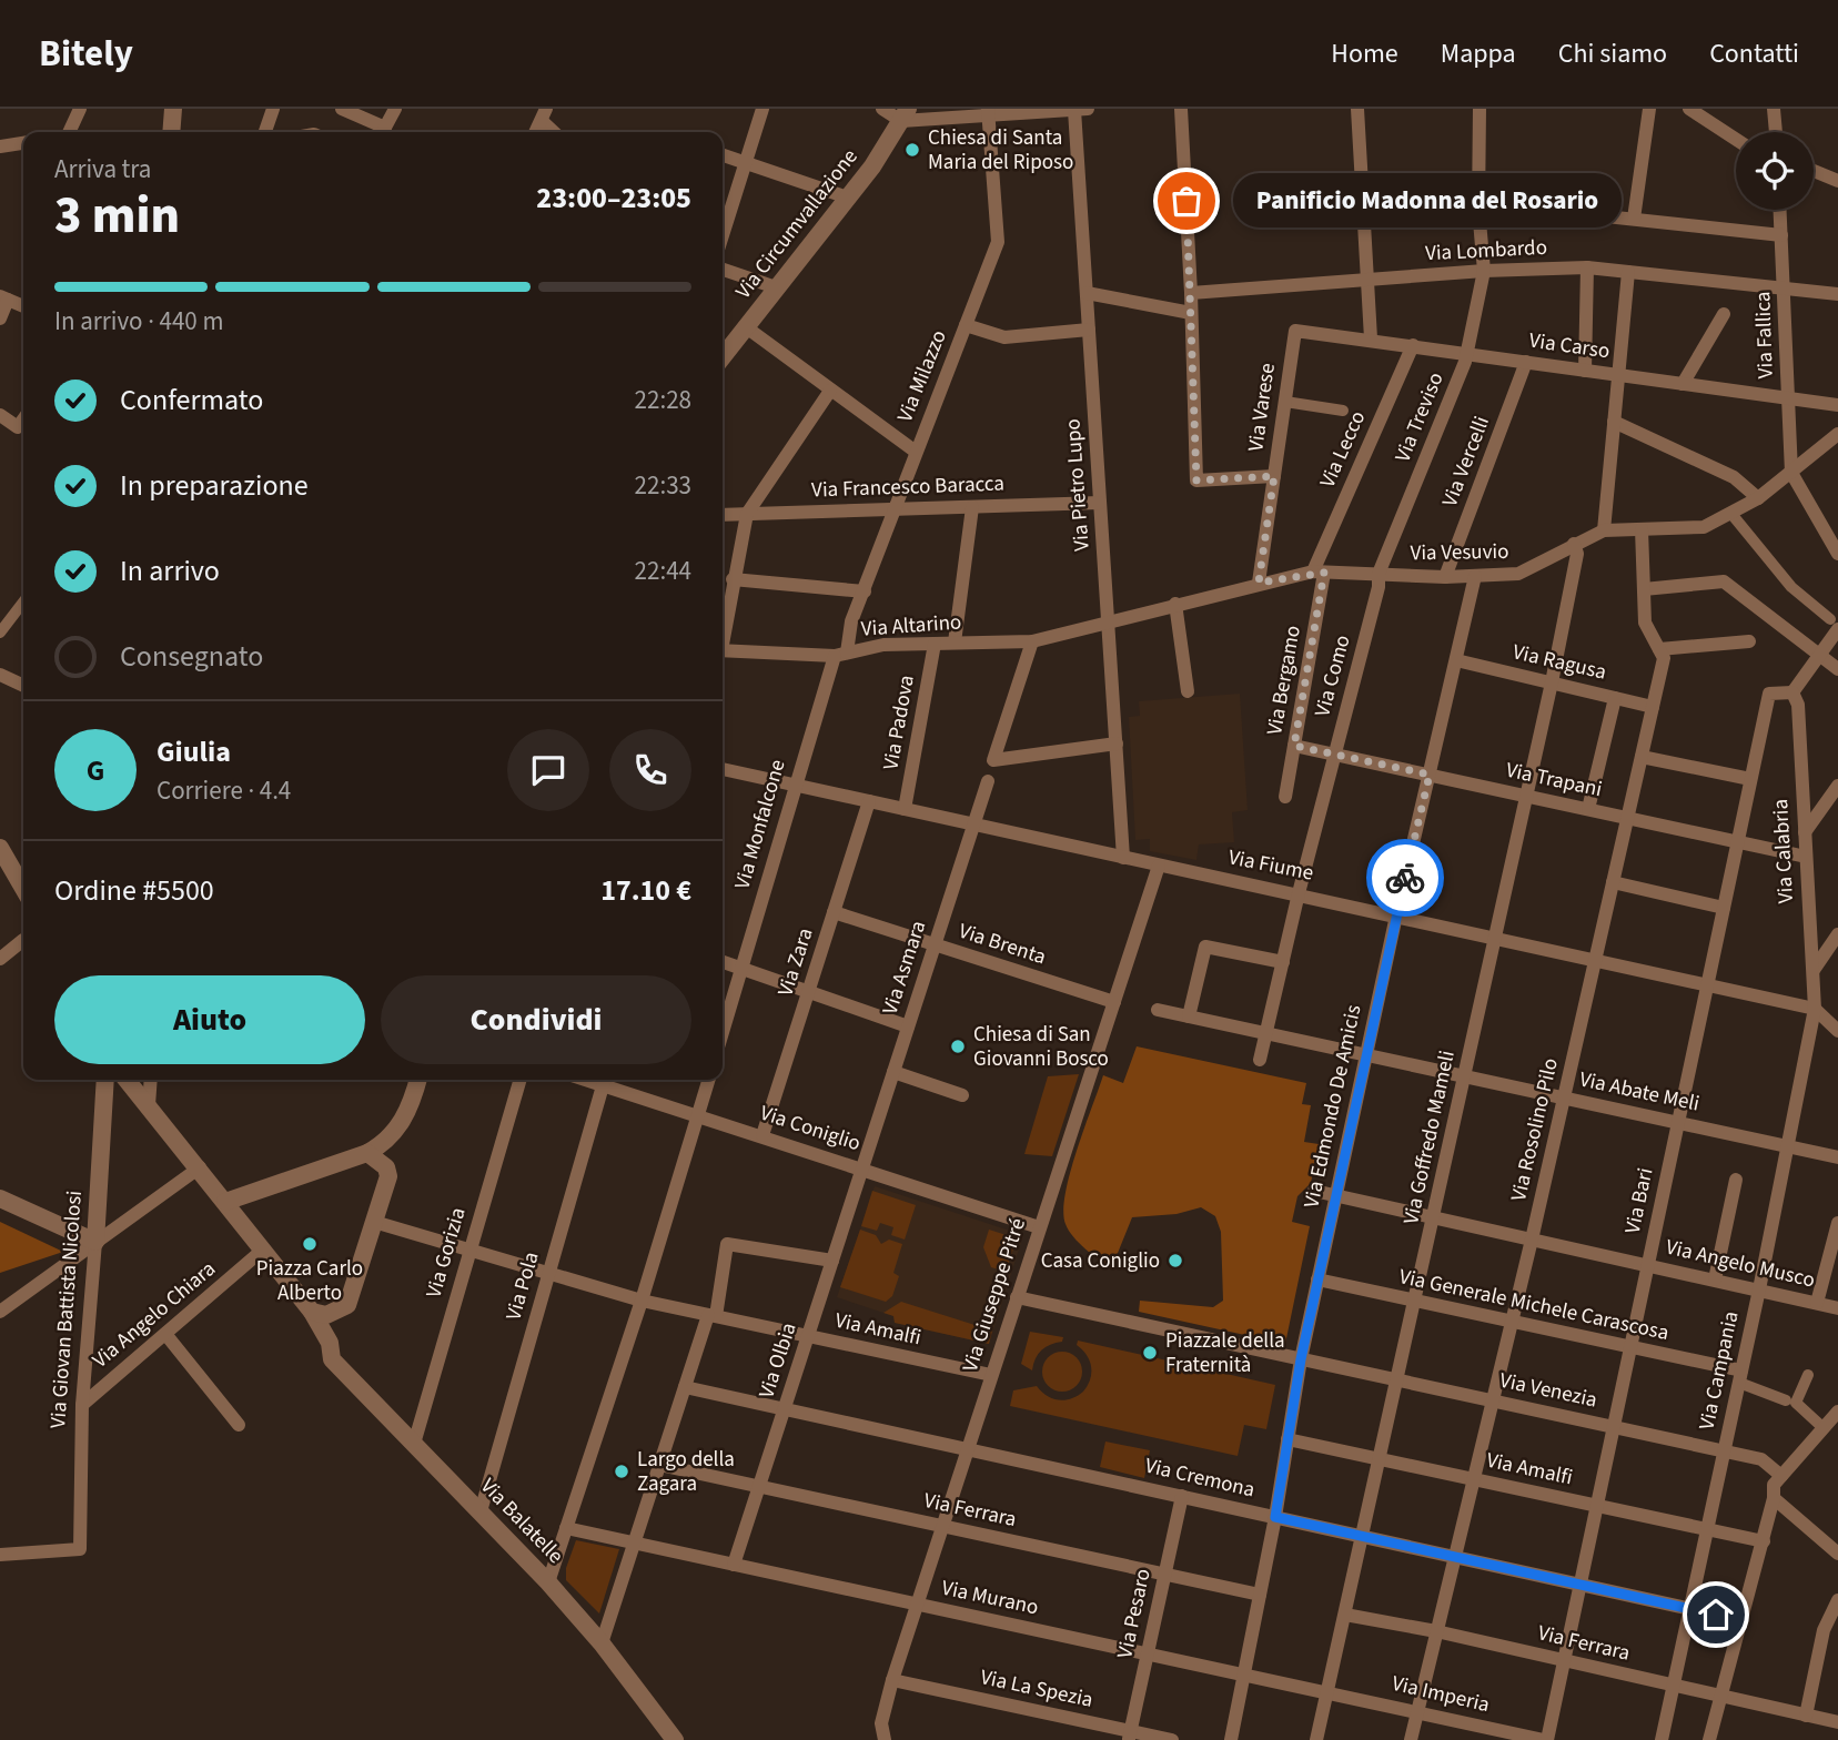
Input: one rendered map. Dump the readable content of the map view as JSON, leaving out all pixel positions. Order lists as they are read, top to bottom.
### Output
{
  "streets": {
    "street": [
      "Via Circumvallazione",
      "Via Lombardo",
      "Via Fallica",
      "Via Carso",
      "Via Milazzo",
      "Via Varese",
      "Via Treviso",
      "Via Lecco",
      "Via Vercelli",
      "Via Pietro Lupo",
      "Via Francesco Baracca",
      "Via Vesuvio",
      "Via Altarino",
      "Via Ragusa",
      "Via Como",
      "Via Bergamo",
      "Via Padova",
      "Via Trapani",
      "Via Monfalcone",
      "Via Calabria",
      "Via Fiume",
      "Via Brenta",
      "Via Zara",
      "Via Asmara",
      "Via Abate Meli",
      "Via Edmondo De Amicis",
      "Via Coniglio",
      "Via Rosolino Pilo",
      "Via Goffredo Mameli",
      "Via Bari",
      "Via Gorizia",
      "Via Angelo Musco",
      "Via Pola",
      "Via Giuseppe Pitré",
      "Via Generale Michele Carascosa",
      "Via Giovan Battista Nicolosi",
      "Via Angelo Chiara",
      "Via Amalfi",
      "Via Olbia",
      "Via Campania",
      "Via Venezia",
      "Via Cremona",
      "Via Ferrara",
      "Via Balatelle",
      "Via Murano",
      "Via Pesaro",
      "Via La Spezia",
      "Via Imperia"
    ]
  },
  "crossings": [
    ["Via Lombardo", "Via Fallica"],
    ["Via Lombardo", "Via Treviso"],
    ["Via Fallica", "Via Carso"],
    ["Via Fallica", "Via Vesuvio"],
    ["Via Carso", "Via Varese"],
    ["Via Carso", "Via Treviso"],
    ["Via Carso", "Via Lecco"],
    ["Via Carso", "Via Vercelli"],
    ["Via Milazzo", "Via Francesco Baracca"],
    ["Via Milazzo", "Via Altarino"],
    ["Via Milazzo", "Via Monfalcone"],
    ["Via Varese", "Via Vesuvio"],
    ["Via Treviso", "Via Vesuvio"],
    ["Via Treviso", "Via Como"],
    ["Via Lecco", "Via Vesuvio"],
    ["Via Lecco", "Via Bergamo"],
    ["Via Vercelli", "Via Vesuvio"],
    ["Via Pietro Lupo", "Via Francesco Baracca"],
    ["Via Pietro Lupo", "Via Vesuvio"],
    ["Via Pietro Lupo", "Via Altarino"],
    ["Via Pietro Lupo", "Via Fiume"],
    ["Via Vesuvio", "Via Altarino"],
    ["Via Vesuvio", "Via Como"],
    ["Via Vesuvio", "Via Bergamo"],
    ["Via Vesuvio", "Via Edmondo De Amicis"],
    ["Via Vesuvio", "Via Rosolino Pilo"],
    ["Via Vesuvio", "Via Goffredo Mameli"],
    ["Via Altarino", "Via Padova"],
    ["Via Altarino", "Via Monfalcone"],
    ["Via Ragusa", "Via Edmondo De Amicis"],
    ["Via Ragusa", "Via Rosolino Pilo"],
    ["Via Ragusa", "Via Goffredo Mameli"],
    ["Via Como", "Via Trapani"],
    ["Via Como", "Via Fiume"],
    ["Via Como", "Via Abate Meli"],
    ["Via Bergamo", "Via Trapani"],
    ["Via Padova", "Via Fiume"],
    ["Via Trapani", "Via Calabria"],
    ["Via Trapani", "Via Edmondo De Amicis"],
    ["Via Trapani", "Via Rosolino Pilo"],
    ["Via Trapani", "Via Goffredo Mameli"],
    ["Via Trapani", "Via Bari"],
    ["Via Monfalcone", "Via Fiume"],
    ["Via Calabria", "Via Fiume"],
    ["Via Calabria", "Via Bari"],
    ["Via Calabria", "Via Campania"],
    ["Via Fiume", "Via Zara"],
    ["Via Fiume", "Via Asmara"],
    ["Via Fiume", "Via Edmondo De Amicis"],
    ["Via Fiume", "Via Rosolino Pilo"],
    ["Via Fiume", "Via Goffredo Mameli"],
    ["Via Fiume", "Via Bari"],
    ["Via Fiume", "Via Giuseppe Pitré"],
    ["Via Fiume", "Via Campania"],
    ["Via Brenta", "Via Zara"],
    ["Via Brenta", "Via Asmara"],
    ["Via Brenta", "Via Giuseppe Pitré"],
    ["Via Zara", "Via Coniglio"],
    ["Via Asmara", "Via Coniglio"],
    ["Via Asmara", "Via Olbia"],
    ["Via Abate Meli", "Via Edmondo De Amicis"],
    ["Via Abate Meli", "Via Rosolino Pilo"],
    ["Via Abate Meli", "Via Goffredo Mameli"],
    ["Via Abate Meli", "Via Bari"],
    ["Via Abate Meli", "Via Campania"],
    ["Via Edmondo De Amicis", "Via Angelo Musco"],
    ["Via Edmondo De Amicis", "Via Generale Michele Carascosa"],
    ["Via Edmondo De Amicis", "Via Amalfi"],
    ["Via Edmondo De Amicis", "Via Venezia"],
    ["Via Edmondo De Amicis", "Via Cremona"],
    ["Via Edmondo De Amicis", "Via Ferrara"],
    ["Via Edmondo De Amicis", "Via Murano"],
    ["Via Coniglio", "Via Pola"],
    ["Via Coniglio", "Via Giuseppe Pitré"],
    ["Via Coniglio", "Via Olbia"],
    ["Via Rosolino Pilo", "Via Angelo Musco"],
    ["Via Rosolino Pilo", "Via Generale Michele Carascosa"],
    ["Via Rosolino Pilo", "Via Amalfi"],
    ["Via Rosolino Pilo", "Via Venezia"],
    ["Via Rosolino Pilo", "Via Cremona"],
    ["Via Rosolino Pilo", "Via Ferrara"],
    ["Via Rosolino Pilo", "Via Imperia"],
    ["Via Goffredo Mameli", "Via Angelo Musco"],
    ["Via Goffredo Mameli", "Via Generale Michele Carascosa"],
    ["Via Goffredo Mameli", "Via Amalfi"],
    ["Via Goffredo Mameli", "Via Venezia"],
    ["Via Goffredo Mameli", "Via Cremona"],
    ["Via Goffredo Mameli", "Via Ferrara"],
    ["Via Goffredo Mameli", "Via Murano"],
    ["Via Goffredo Mameli", "Via Imperia"],
    ["Via Bari", "Via Angelo Musco"],
    ["Via Bari", "Via Generale Michele Carascosa"],
    ["Via Bari", "Via Amalfi"],
    ["Via Bari", "Via Venezia"],
    ["Via Bari", "Via Cremona"],
    ["Via Bari", "Via Ferrara"],
    ["Via Bari", "Via Imperia"],
    ["Via Gorizia", "Via Amalfi"],
    ["Via Gorizia", "Via Balatelle"],
    ["Via Angelo Musco", "Via Campania"],
    ["Via Pola", "Via Amalfi"],
    ["Via Pola", "Via Balatelle"],
    ["Via Giuseppe Pitré", "Via Amalfi"],
    ["Via Giuseppe Pitré", "Via Venezia"],
    ["Via Giuseppe Pitré", "Via Cremona"],
    ["Via Giuseppe Pitré", "Via Ferrara"],
    ["Via Giuseppe Pitré", "Via Murano"],
    ["Via Giuseppe Pitré", "Via La Spezia"],
    ["Via Generale Michele Carascosa", "Via Campania"],
    ["Via Giovan Battista Nicolosi", "Via Angelo Chiara"],
    ["Via Angelo Chiara", "Via Balatelle"],
    ["Via Amalfi", "Via Olbia"],
    ["Via Amalfi", "Via Campania"],
    ["Via Olbia", "Via Cremona"],
    ["Via Olbia", "Via Ferrara"],
    ["Via Olbia", "Via Murano"],
    ["Via Campania", "Via Venezia"],
    ["Via Campania", "Via Cremona"],
    ["Via Campania", "Via Ferrara"],
    ["Via Cremona", "Via Pesaro"],
    ["Via Ferrara", "Via Pesaro"],
    ["Via Murano", "Via Pesaro"],
    ["Via Murano", "Via Imperia"],
    ["Via Pesaro", "Via La Spezia"]
  ],
  "places": [
    "Chiesa di Santa Maria del Riposo",
    "Panificio Madonna del Rosario",
    "Chiesa di San Giovanni Bosco",
    "Piazza Carlo Alberto",
    "Casa Coniglio",
    "Piazzale della Fraternità",
    "Largo della Zagara"
  ],
  "page": {
    "header": "Bitely",
    "nav": [
      "Home",
      "Mappa",
      "Chi siamo",
      "Contatti"
    ],
    "heading": ["3 min", "Arriva tra", "23:00–23:05"],
    "panel": [
      "Giulia",
      "Corriere · 4.4",
      "Ordine #5500",
      "17.10 €"
    ],
    "bubble": "Panificio Madonna del Rosario",
    "bar": "In arrivo · 440 m",
    "list": [
      ["Confermato", "22:28"],
      ["In preparazione", "22:33"],
      ["In arrivo", "22:44"],
      "Consegnato"
    ],
    "round": "G",
    "buttons": ["Aiuto", "Condividi"]
  }
}
